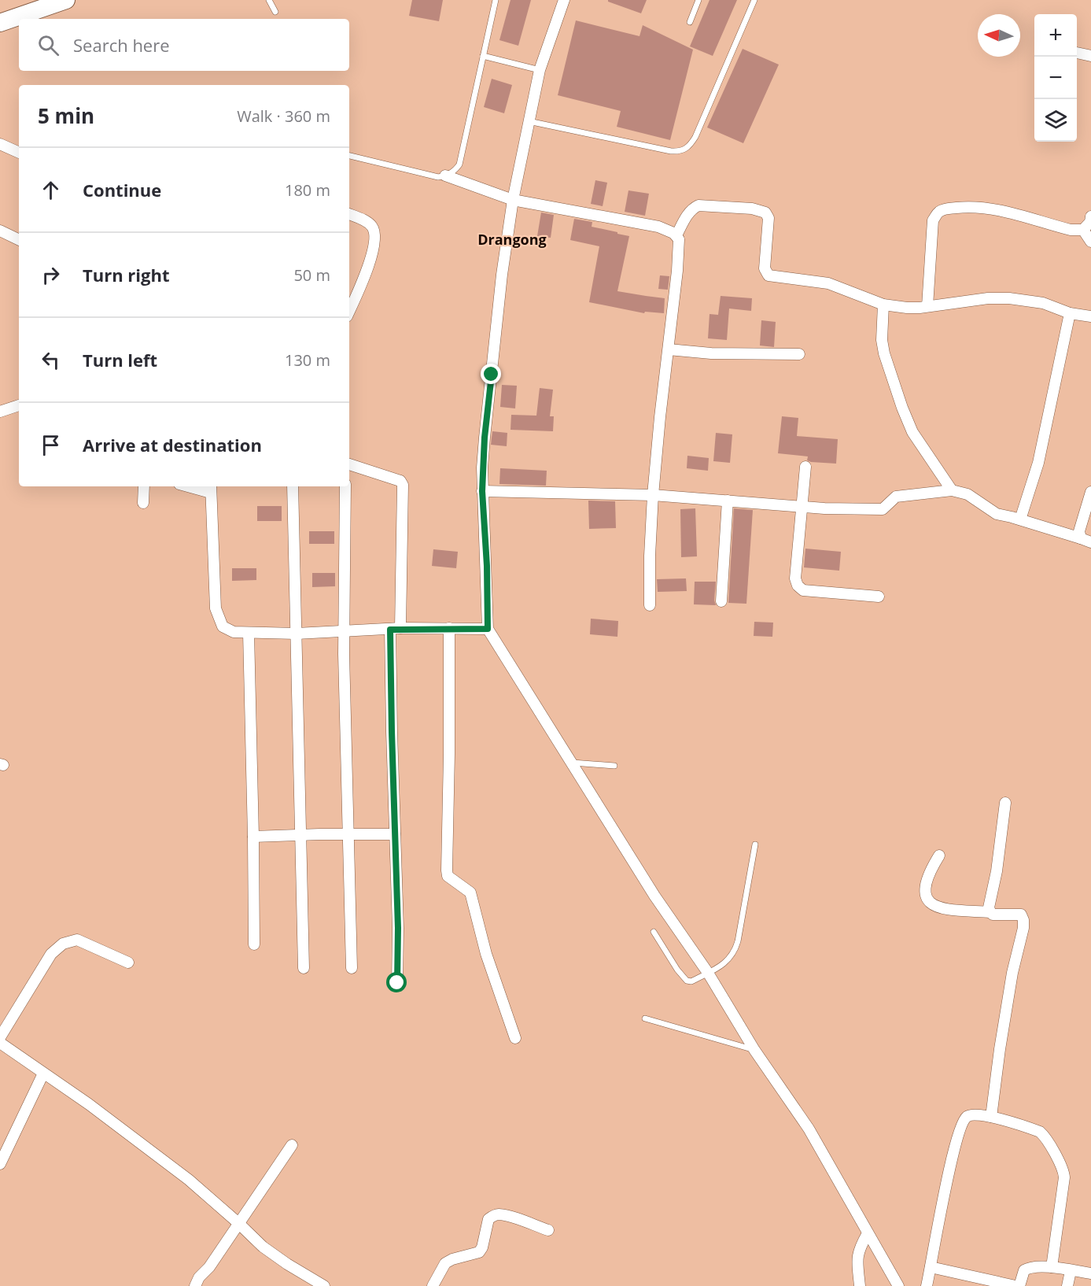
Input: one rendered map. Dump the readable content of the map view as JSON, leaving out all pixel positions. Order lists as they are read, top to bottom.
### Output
{
  "districts": ["Drangong"],
  "north": "left",
  "page": {
    "map_buttons": ["+", "−"],
    "search": "Search here",
    "heading": ["5 min", "Walk · 360 m"],
    "list": [
      ["Continue", "180 m"],
      ["Turn right", "50 m"],
      ["Turn left", "130 m"],
      "Arrive at destination"
    ]
  }
}
